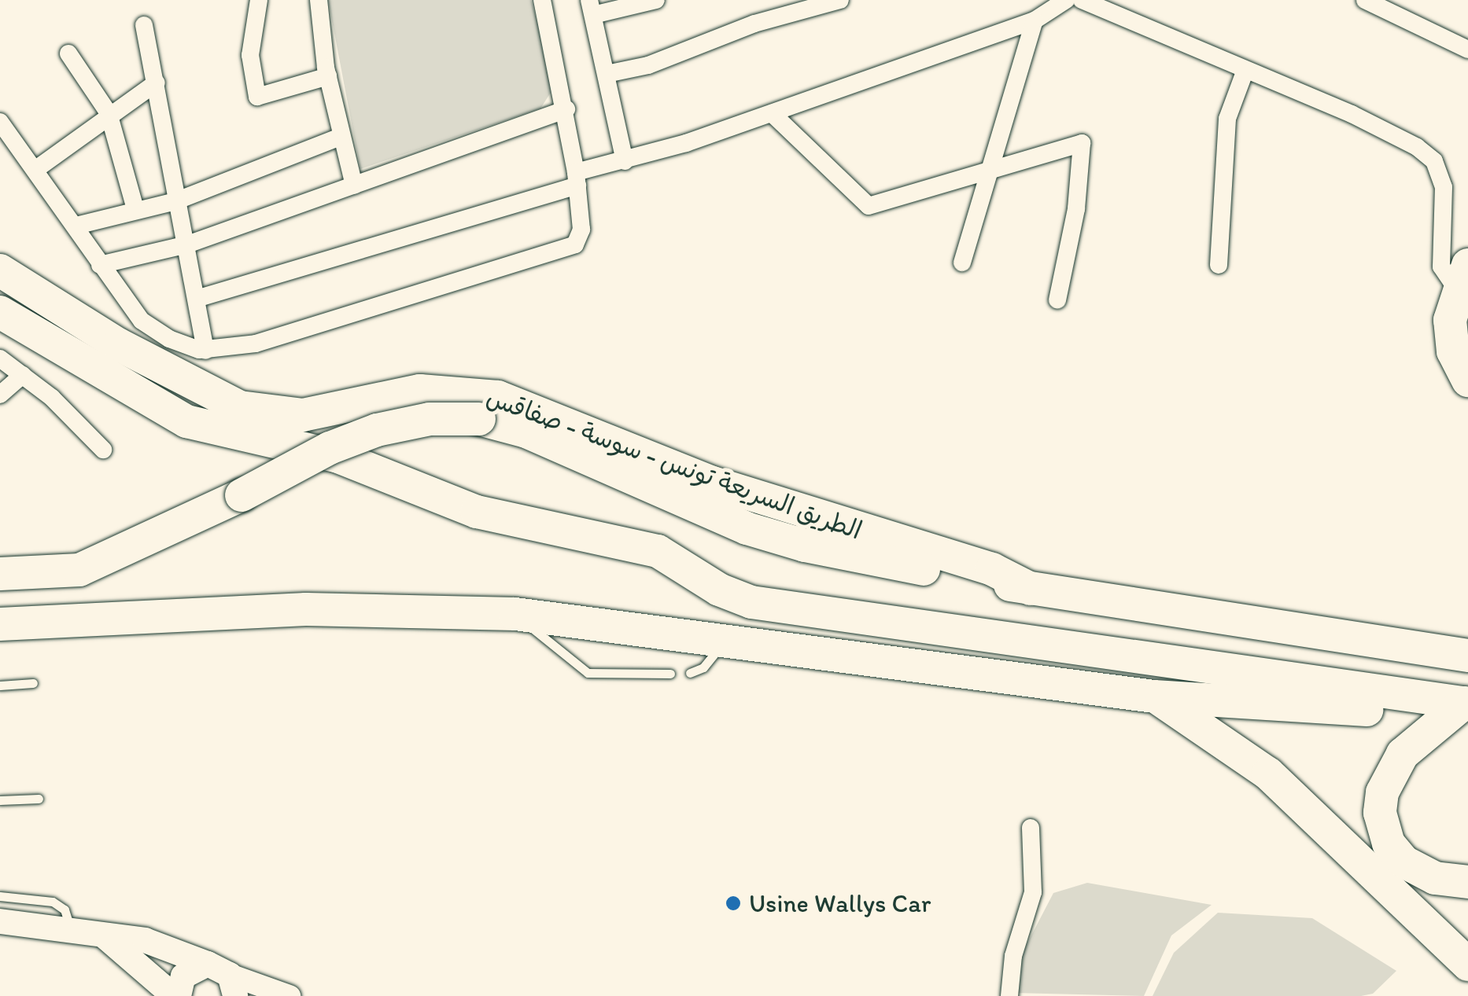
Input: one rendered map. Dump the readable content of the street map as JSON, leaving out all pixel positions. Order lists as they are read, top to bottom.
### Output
{
  "streets": {
    "highway": ["الطريق السريعة تونس - سوسة - صفاقس"]
  },
  "places": ["Usine Wallys Car"]
}
